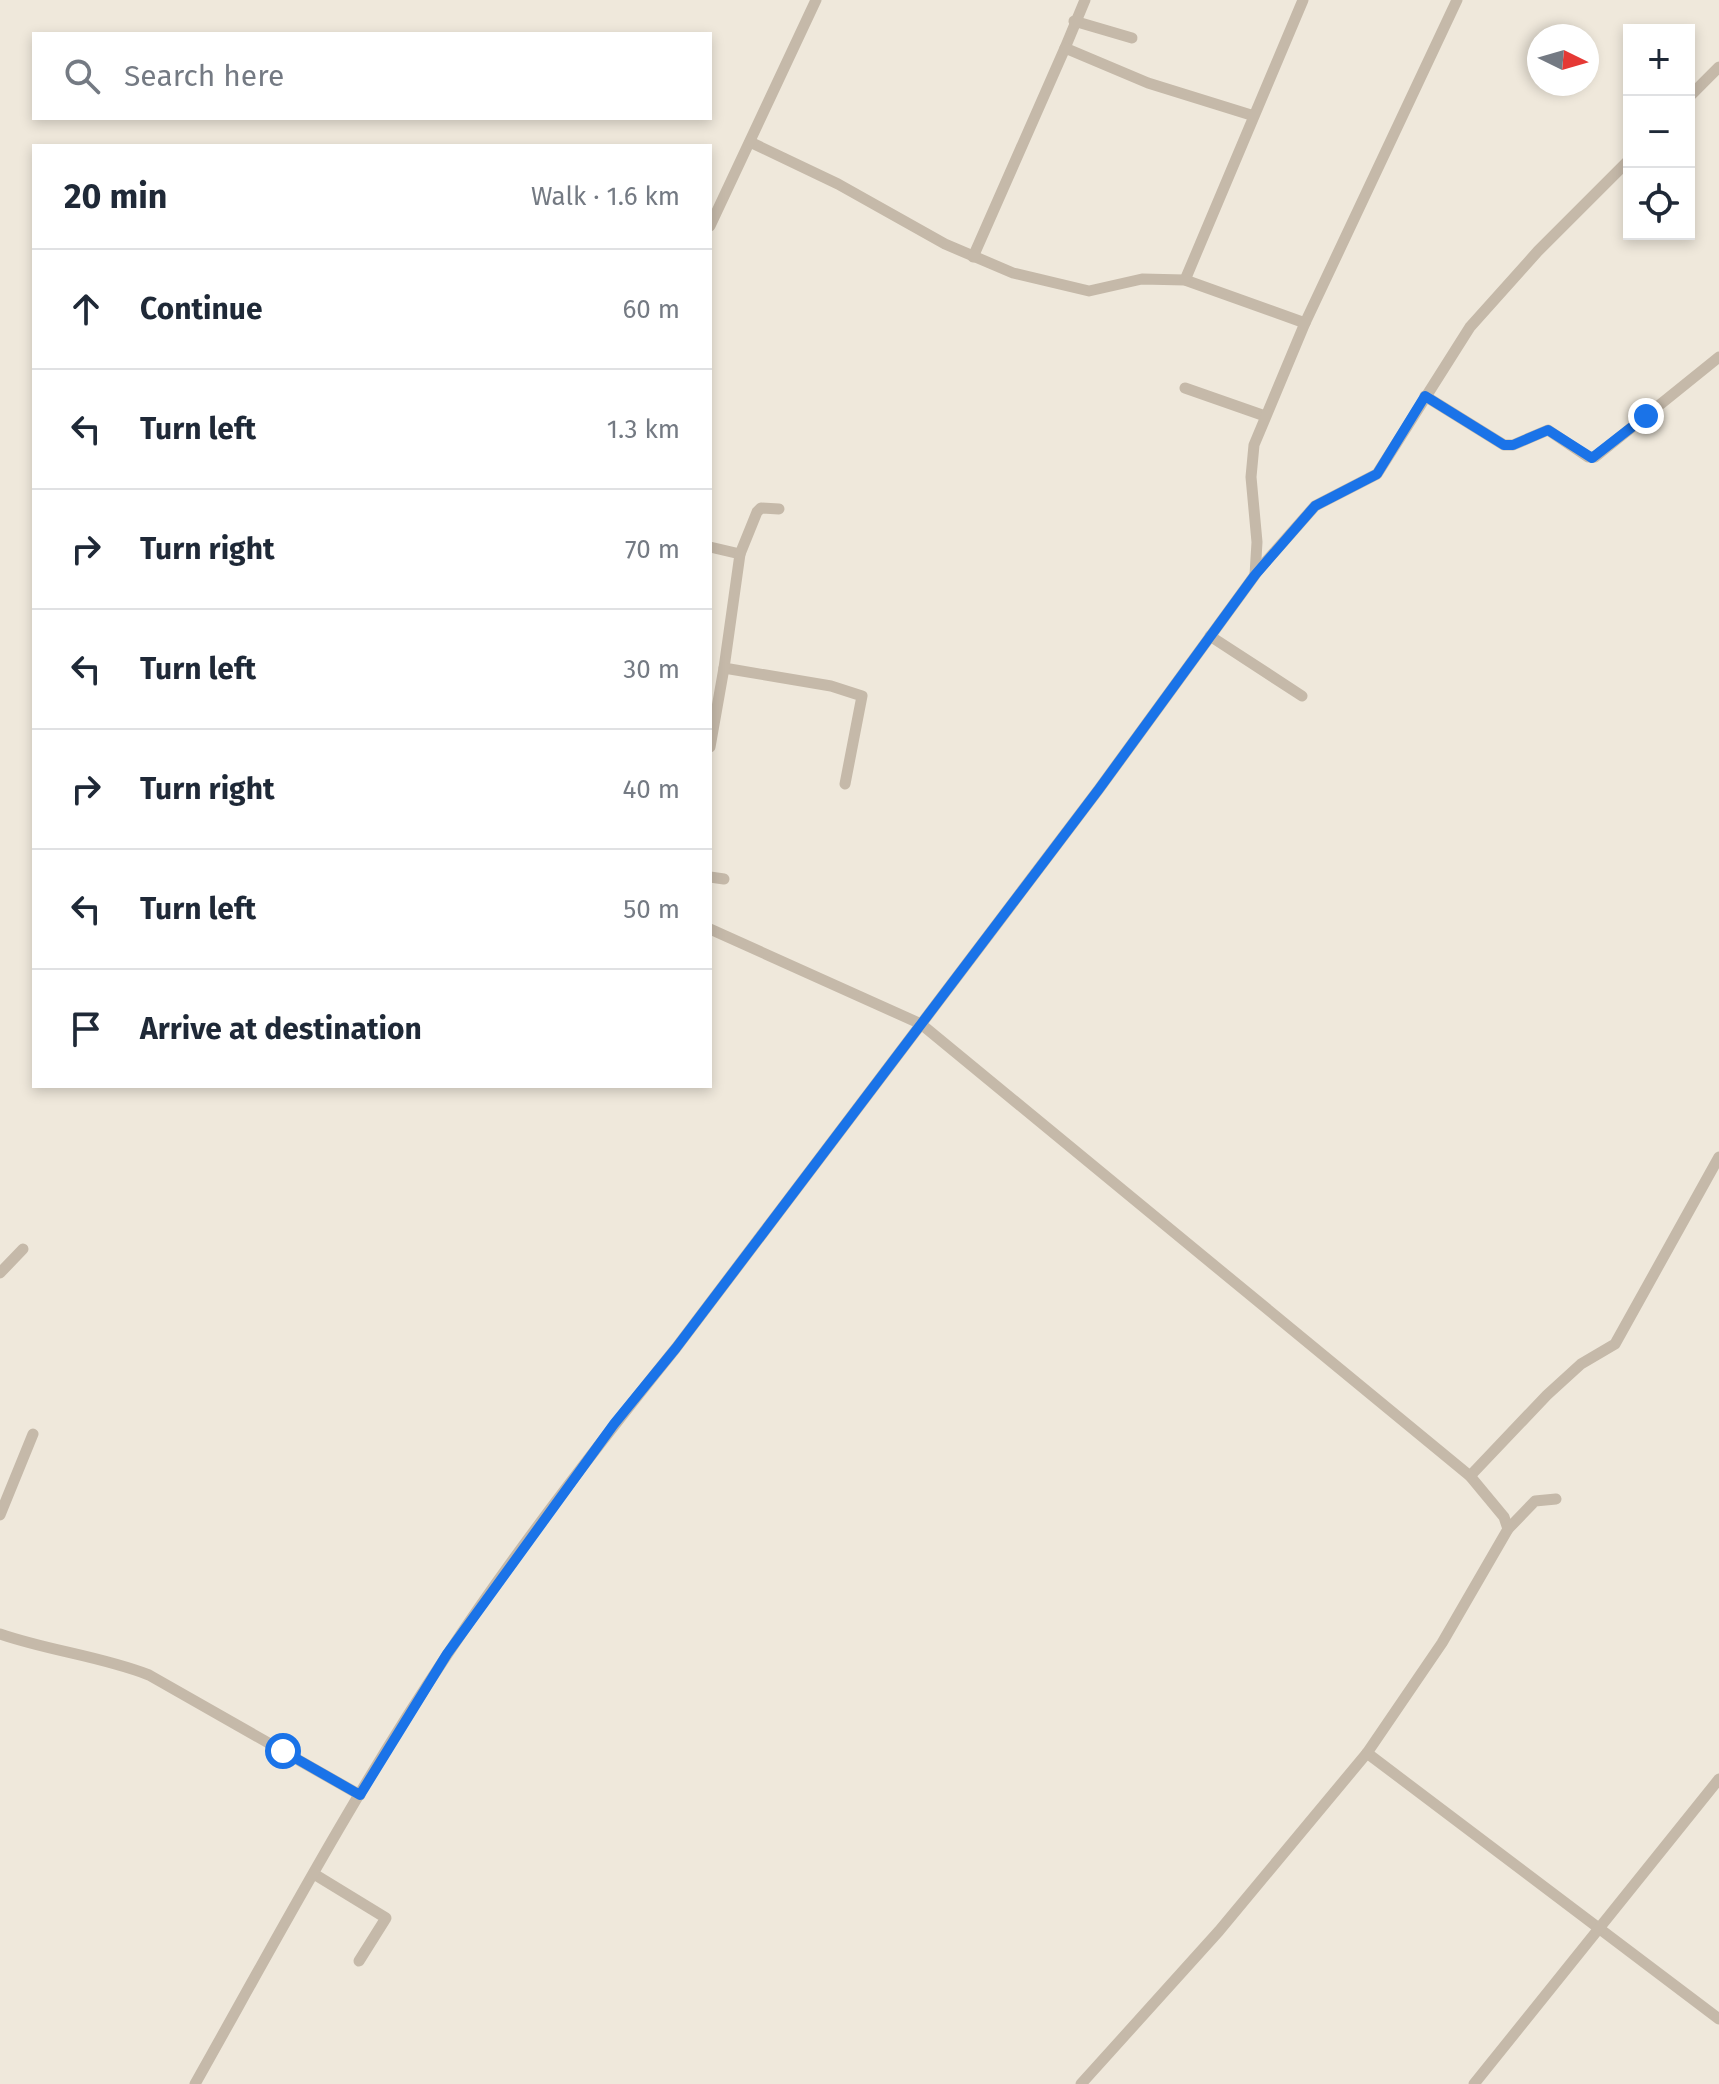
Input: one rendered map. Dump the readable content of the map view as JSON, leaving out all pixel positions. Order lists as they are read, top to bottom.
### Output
{
  "north": "right",
  "page": {
    "map_buttons": ["+", "−"],
    "search": "Search here",
    "heading": ["20 min", "Walk · 1.6 km"],
    "list": [
      ["Continue", "60 m"],
      ["Turn left", "1.3 km"],
      ["Turn right", "70 m"],
      ["Turn left", "30 m"],
      ["Turn right", "40 m"],
      ["Turn left", "50 m"],
      "Arrive at destination"
    ]
  }
}
